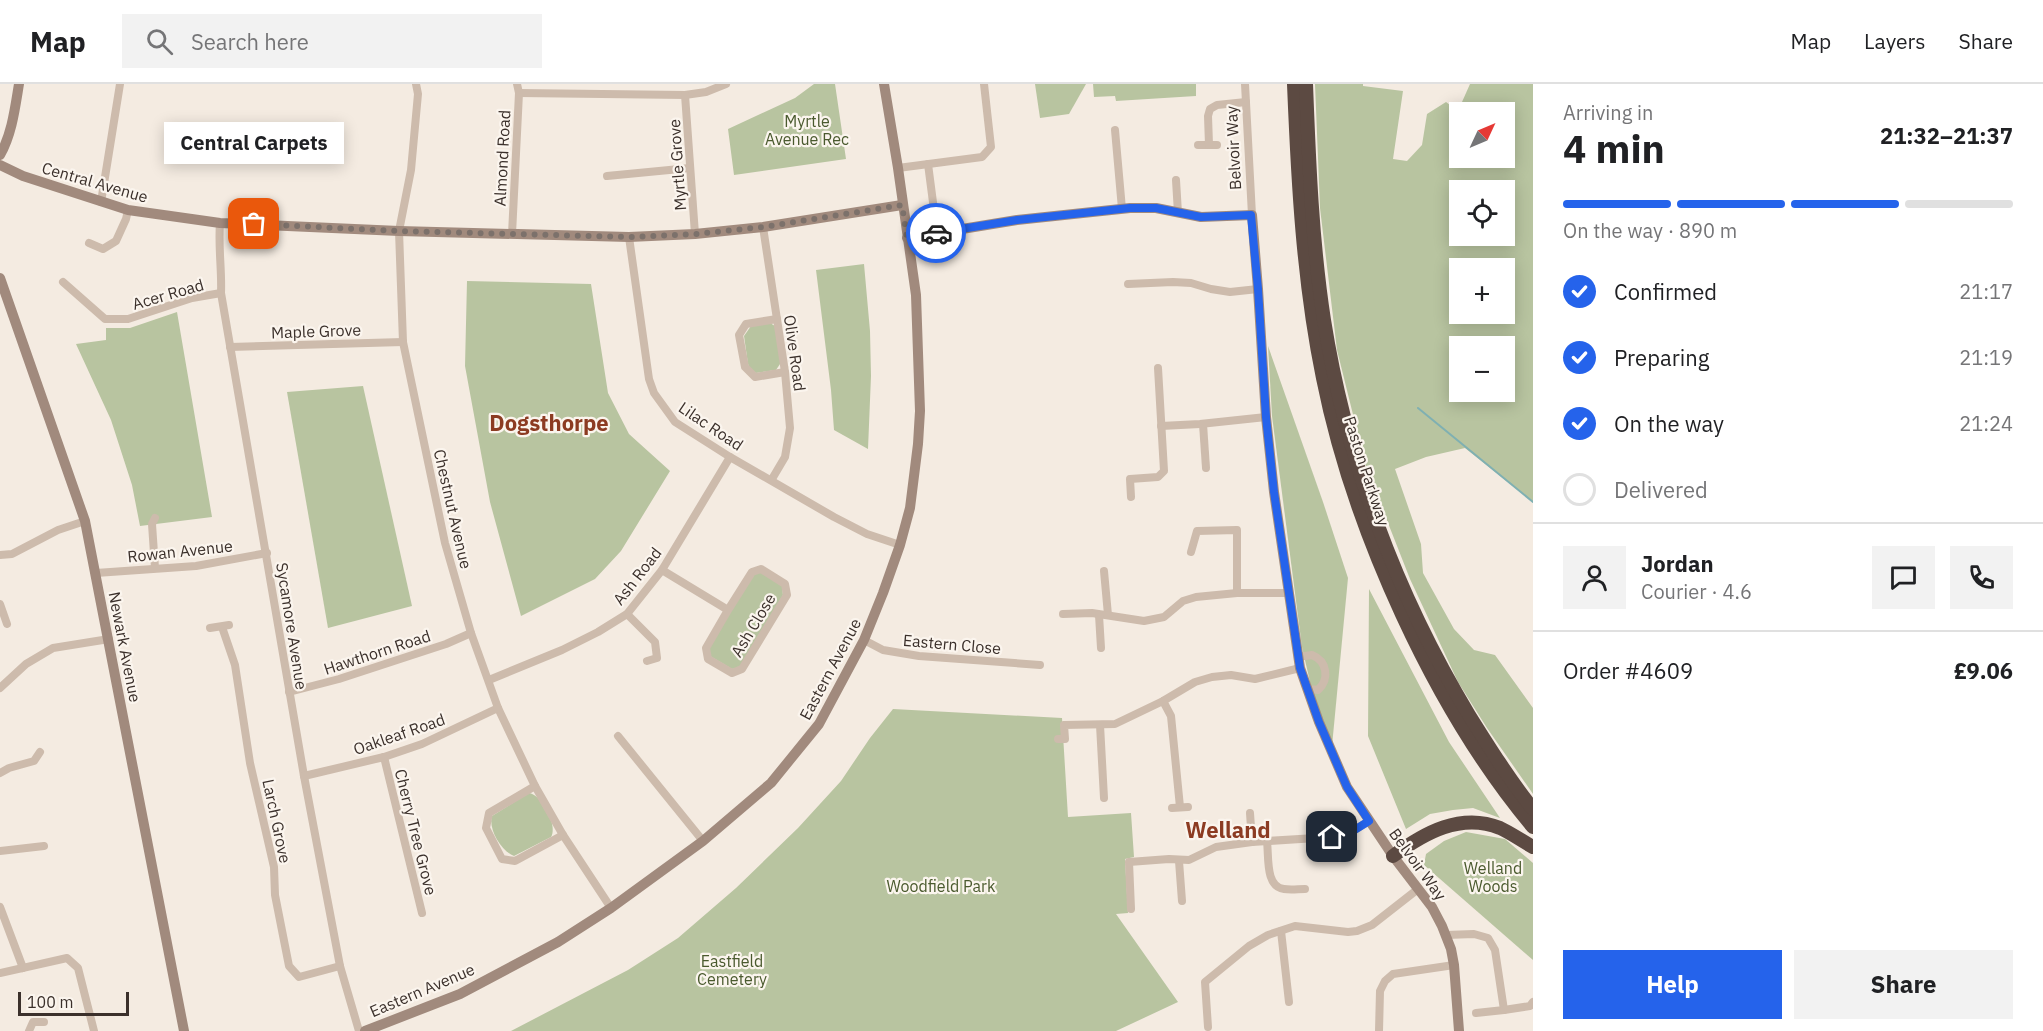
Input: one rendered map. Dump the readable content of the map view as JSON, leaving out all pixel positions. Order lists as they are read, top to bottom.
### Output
{
  "streets": {
    "highway": ["Paston Parkway"],
    "street": [
      "Belvoir Way",
      "Almond Road",
      "Myrtle Grove",
      "Central Avenue",
      "Acer Road",
      "Maple Grove",
      "Olive Road",
      "Lilac Road",
      "Chestnut Avenue",
      "Rowan Avenue",
      "Ash Road",
      "Ash Close",
      "Sycamore Avenue",
      "Eastern Close",
      "Newark Avenue",
      "Hawthorn Road",
      "Eastern Avenue",
      "Oakleaf Road",
      "Larch Grove",
      "Cherry Tree Grove"
    ]
  },
  "crossings": [
    ["Almond Road", "Central Avenue"],
    ["Myrtle Grove", "Central Avenue"],
    ["Central Avenue", "Olive Road"],
    ["Central Avenue", "Lilac Road"],
    ["Central Avenue", "Chestnut Avenue"],
    ["Central Avenue", "Sycamore Avenue"],
    ["Central Avenue", "Eastern Avenue"],
    ["Acer Road", "Sycamore Avenue"],
    ["Maple Grove", "Chestnut Avenue"],
    ["Maple Grove", "Sycamore Avenue"],
    ["Olive Road", "Lilac Road"],
    ["Lilac Road", "Ash Road"],
    ["Lilac Road", "Eastern Avenue"],
    ["Chestnut Avenue", "Ash Road"],
    ["Chestnut Avenue", "Hawthorn Road"],
    ["Chestnut Avenue", "Eastern Avenue"],
    ["Chestnut Avenue", "Oakleaf Road"],
    ["Rowan Avenue", "Sycamore Avenue"],
    ["Rowan Avenue", "Newark Avenue"],
    ["Ash Road", "Ash Close"],
    ["Sycamore Avenue", "Hawthorn Road"],
    ["Sycamore Avenue", "Oakleaf Road"],
    ["Sycamore Avenue", "Larch Grove"],
    ["Eastern Close", "Eastern Avenue"],
    ["Oakleaf Road", "Cherry Tree Grove"]
  ],
  "districts": ["Dogsthorpe", "Welland"],
  "parks": [
    "Myrtle Avenue Rec",
    "Welland Woods",
    "Woodfield Park",
    "Eastfield Cemetery"
  ],
  "places": ["Central Carpets"],
  "scale_bar": "100 m",
  "north": "top right",
  "page": {
    "header": "Map",
    "search": "Search here",
    "nav": ["Map", "Layers", "Share"],
    "heading": ["4 min", "Arriving in", "21:32–21:37"],
    "panel": [
      "Jordan",
      "Courier · 4.6",
      "Order #4609",
      "£9.06"
    ],
    "map_buttons": ["+", "−"],
    "bubble": "Central Carpets",
    "bar": "On the way · 890 m",
    "list": [
      ["Confirmed", "21:17"],
      ["Preparing", "21:19"],
      ["On the way", "21:24"],
      "Delivered"
    ],
    "buttons": ["Help", "Share"],
    "scale": "100 m"
  }
}
